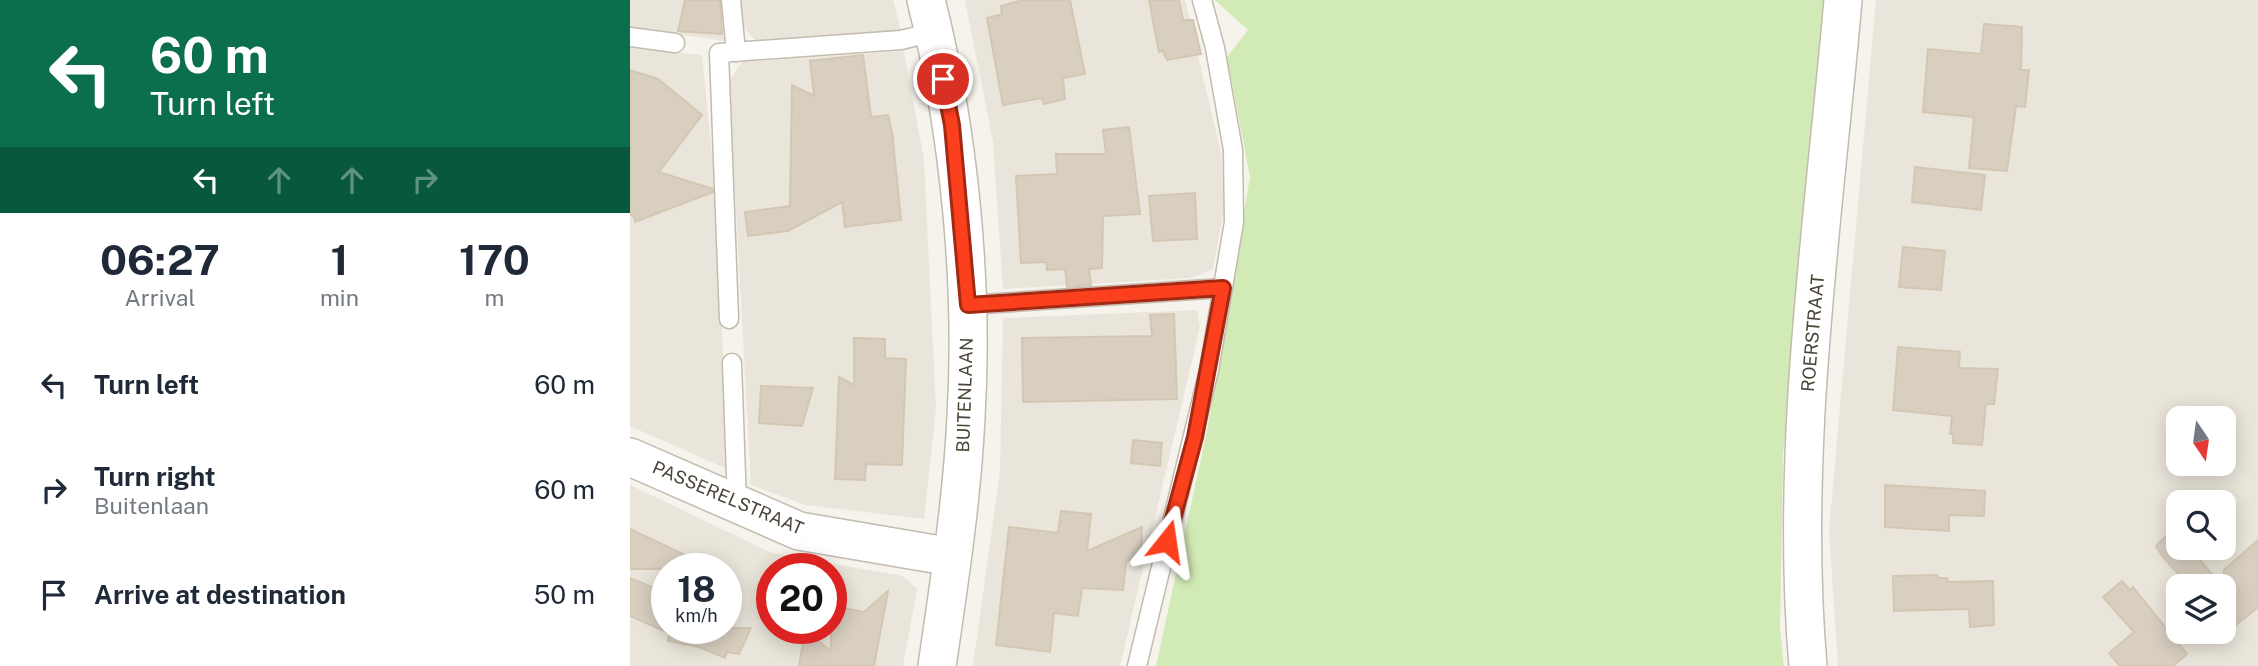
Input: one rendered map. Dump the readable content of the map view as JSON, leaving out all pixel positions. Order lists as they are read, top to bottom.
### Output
{
  "streets": {
    "street": ["ROERSTRAAT", "BUITENLAAN", "PASSERELSTRAAT"]
  },
  "crossings": [
    ["BUITENLAAN", "PASSERELSTRAAT"]
  ],
  "north": "bottom",
  "page": {
    "turn": ["60 m", "Turn left"],
    "eta": [
      "06:27",
      "Arrival",
      "1",
      "min",
      "170",
      "m"
    ],
    "list": [
      {
        "name": "Turn left",
        "value": "60 m"
      },
      {
        "name": "Turn right",
        "note": "Buitenlaan",
        "value": "60 m"
      },
      {
        "name": "Arrive at destination",
        "value": "50 m"
      }
    ],
    "speed": "18 km/h",
    "limit": "20"
  }
}
